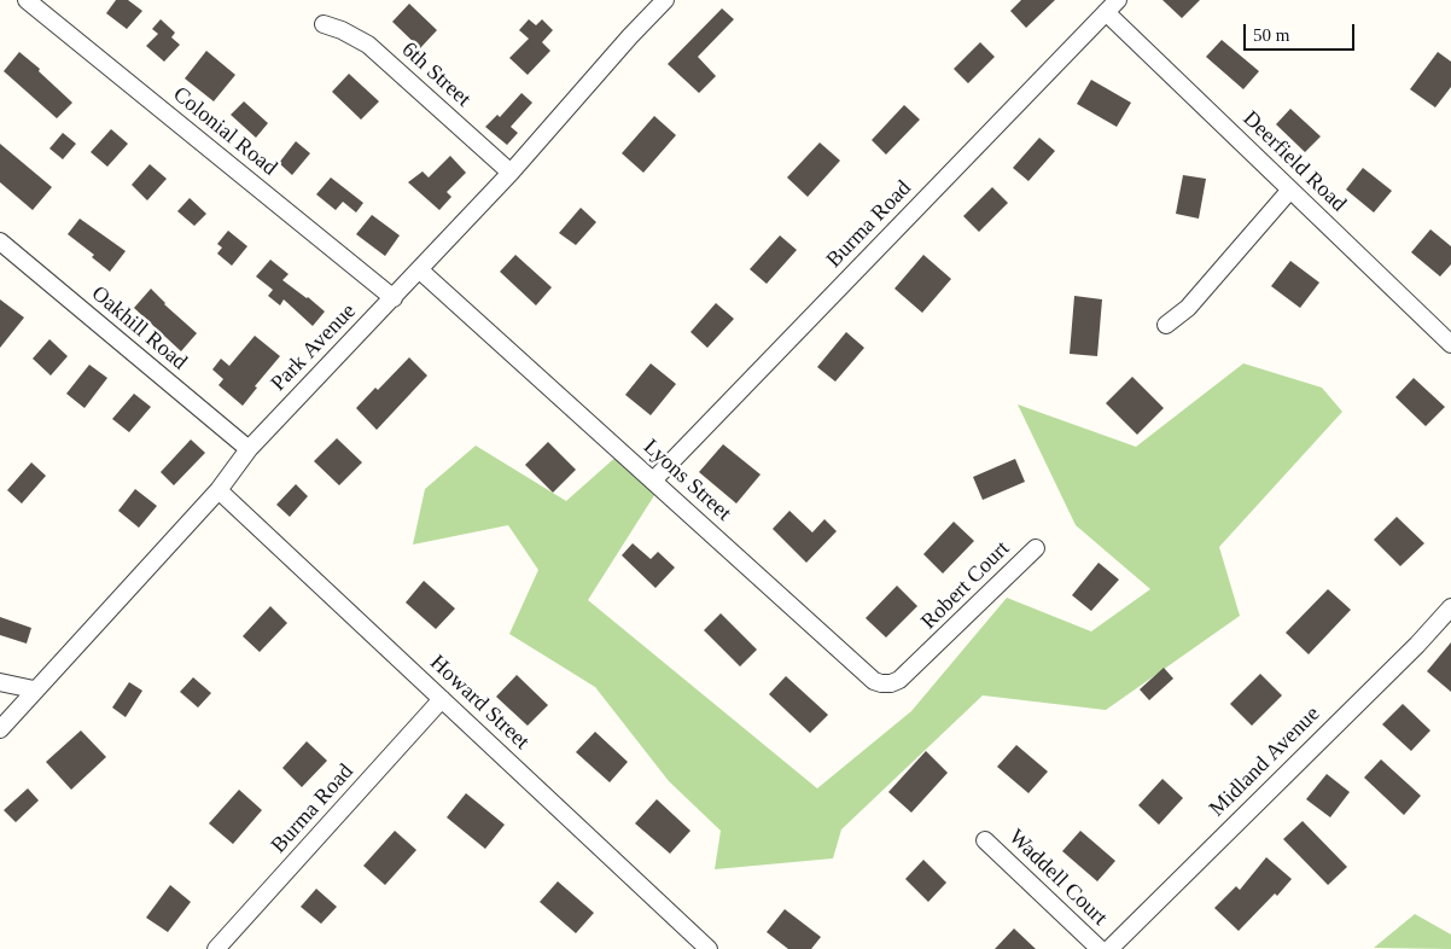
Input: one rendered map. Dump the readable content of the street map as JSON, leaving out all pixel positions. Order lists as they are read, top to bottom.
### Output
{
  "streets": {
    "street": [
      "6th Street",
      "Colonial Road",
      "Deerfield Road",
      "Burma Road",
      "Oakhill Road",
      "Park Avenue",
      "Lyons Street",
      "Robert Court",
      "Howard Street",
      "Midland Avenue",
      "Waddell Court"
    ]
  },
  "crossings": [
    ["6th Street", "Park Avenue"],
    ["Colonial Road", "Park Avenue"],
    ["Deerfield Road", "Burma Road"],
    ["Burma Road", "Lyons Street"],
    ["Burma Road", "Howard Street"],
    ["Oakhill Road", "Park Avenue"],
    ["Park Avenue", "Lyons Street"],
    ["Park Avenue", "Howard Street"],
    ["Lyons Street", "Robert Court"]
  ],
  "scale_bar": "50 m"
}
